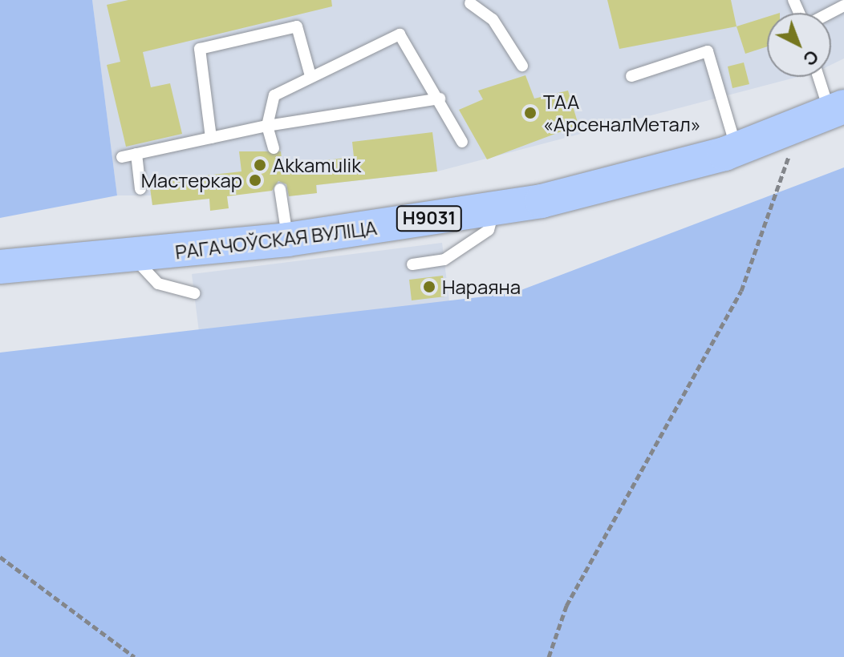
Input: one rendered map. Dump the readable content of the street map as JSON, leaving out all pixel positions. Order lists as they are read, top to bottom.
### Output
{
  "streets": {
    "main road": ["Н9031", "РАГАЧОЎСКАЯ ВУЛІЦА"]
  },
  "places": [
    "ТАА «АрсеналМетал»",
    "Akkamulik",
    "Мастеркар",
    "Нараяна"
  ],
  "north": "bottom right"
}
